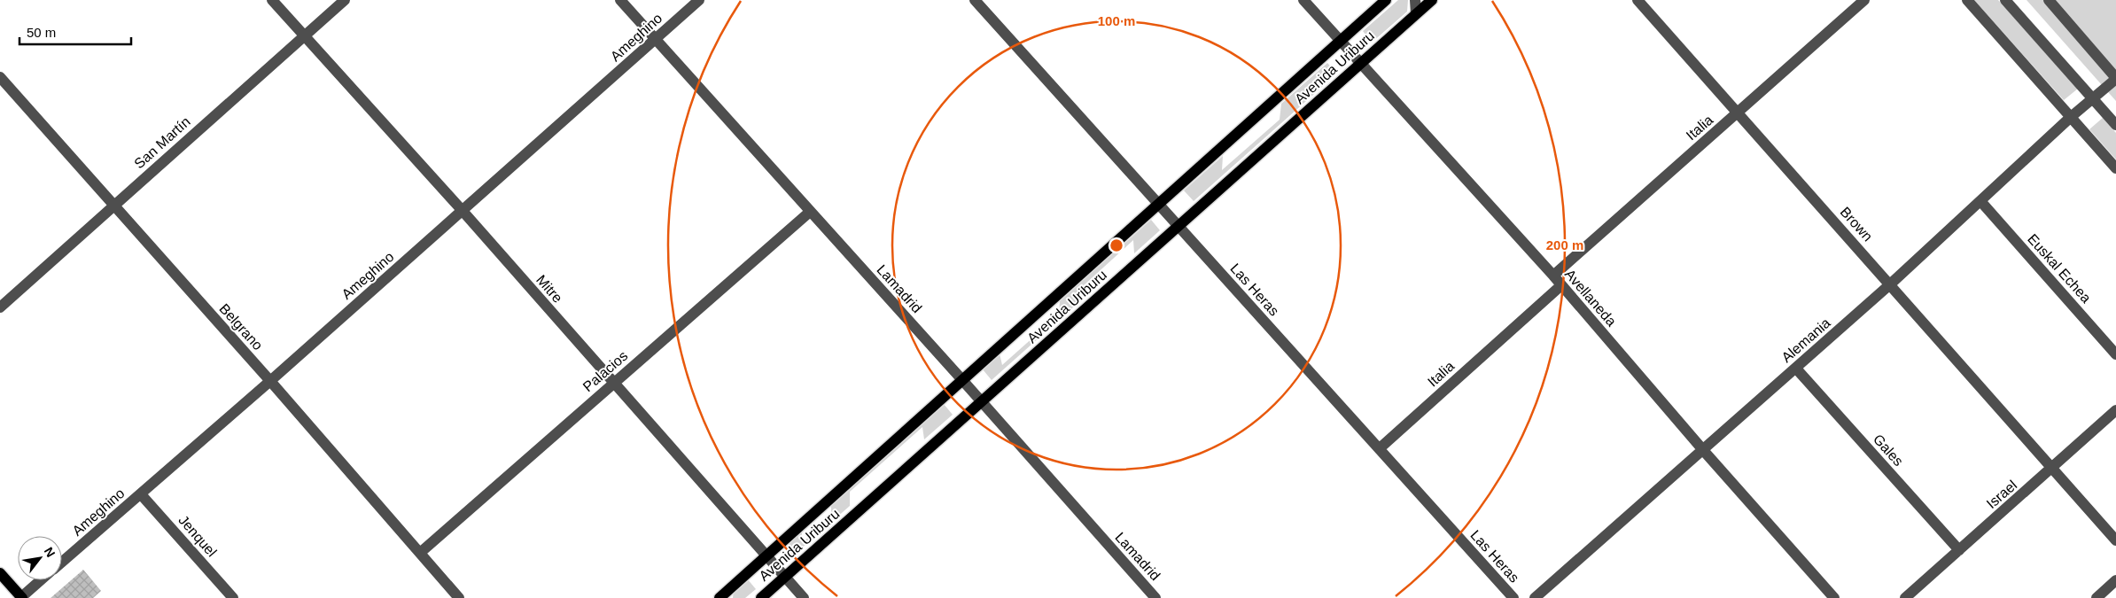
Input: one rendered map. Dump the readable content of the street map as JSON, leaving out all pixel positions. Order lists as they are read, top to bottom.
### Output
{
  "streets": {
    "main road": ["Avenida Uriburu"],
    "street": [
      "Ameghino",
      "Italia",
      "San Martín",
      "Brown",
      "Euskal Echea",
      "Mitre",
      "Lamadrid",
      "Las Heras",
      "Avellaneda",
      "Belgrano",
      "Alemania",
      "Palacios",
      "Gales",
      "Israel",
      "Jenquel"
    ]
  },
  "crossings": [
    ["Ameghino", "Mitre"],
    ["Ameghino", "Lamadrid"],
    ["Ameghino", "Belgrano"],
    ["Ameghino", "Jenquel"],
    ["Avenida Uriburu", "Mitre"],
    ["Avenida Uriburu", "Lamadrid"],
    ["Avenida Uriburu", "Las Heras"],
    ["Avenida Uriburu", "Avellaneda"],
    ["Italia", "Brown"],
    ["Italia", "Las Heras"],
    ["Italia", "Avellaneda"],
    ["San Martín", "Mitre"],
    ["San Martín", "Belgrano"],
    ["Brown", "Alemania"],
    ["Brown", "Israel"],
    ["Euskal Echea", "Alemania"],
    ["Mitre", "Palacios"],
    ["Lamadrid", "Palacios"],
    ["Avellaneda", "Alemania"],
    ["Belgrano", "Palacios"],
    ["Alemania", "Gales"],
    ["Gales", "Israel"]
  ],
  "scale_bar": "50 m",
  "north": "top right",
  "rings": ["100 m", "200 m"]
}
